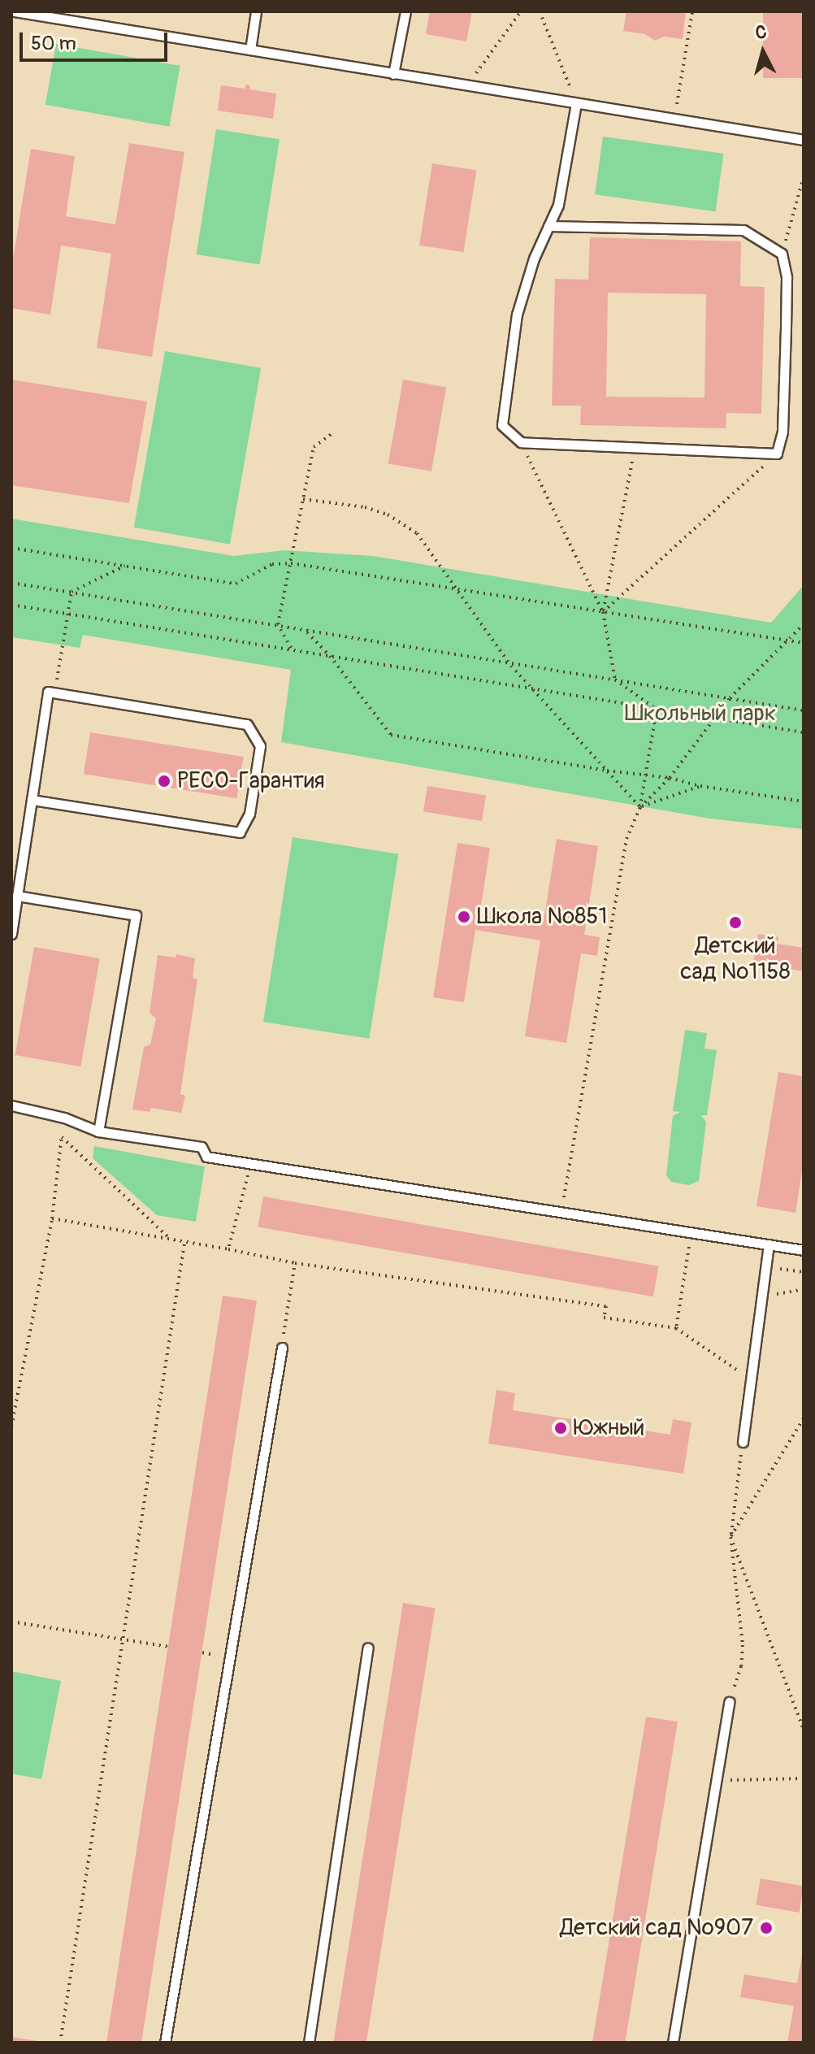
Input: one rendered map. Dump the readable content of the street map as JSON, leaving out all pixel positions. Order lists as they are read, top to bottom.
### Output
{
  "parks": ["Школьный парк"],
  "places": [
    "РЕСО-Гарантия",
    "Школа №851",
    "Детский сад №1158",
    "Южный",
    "Детский сад №907"
  ],
  "scale_bar": "50 m",
  "north": "top"
}
